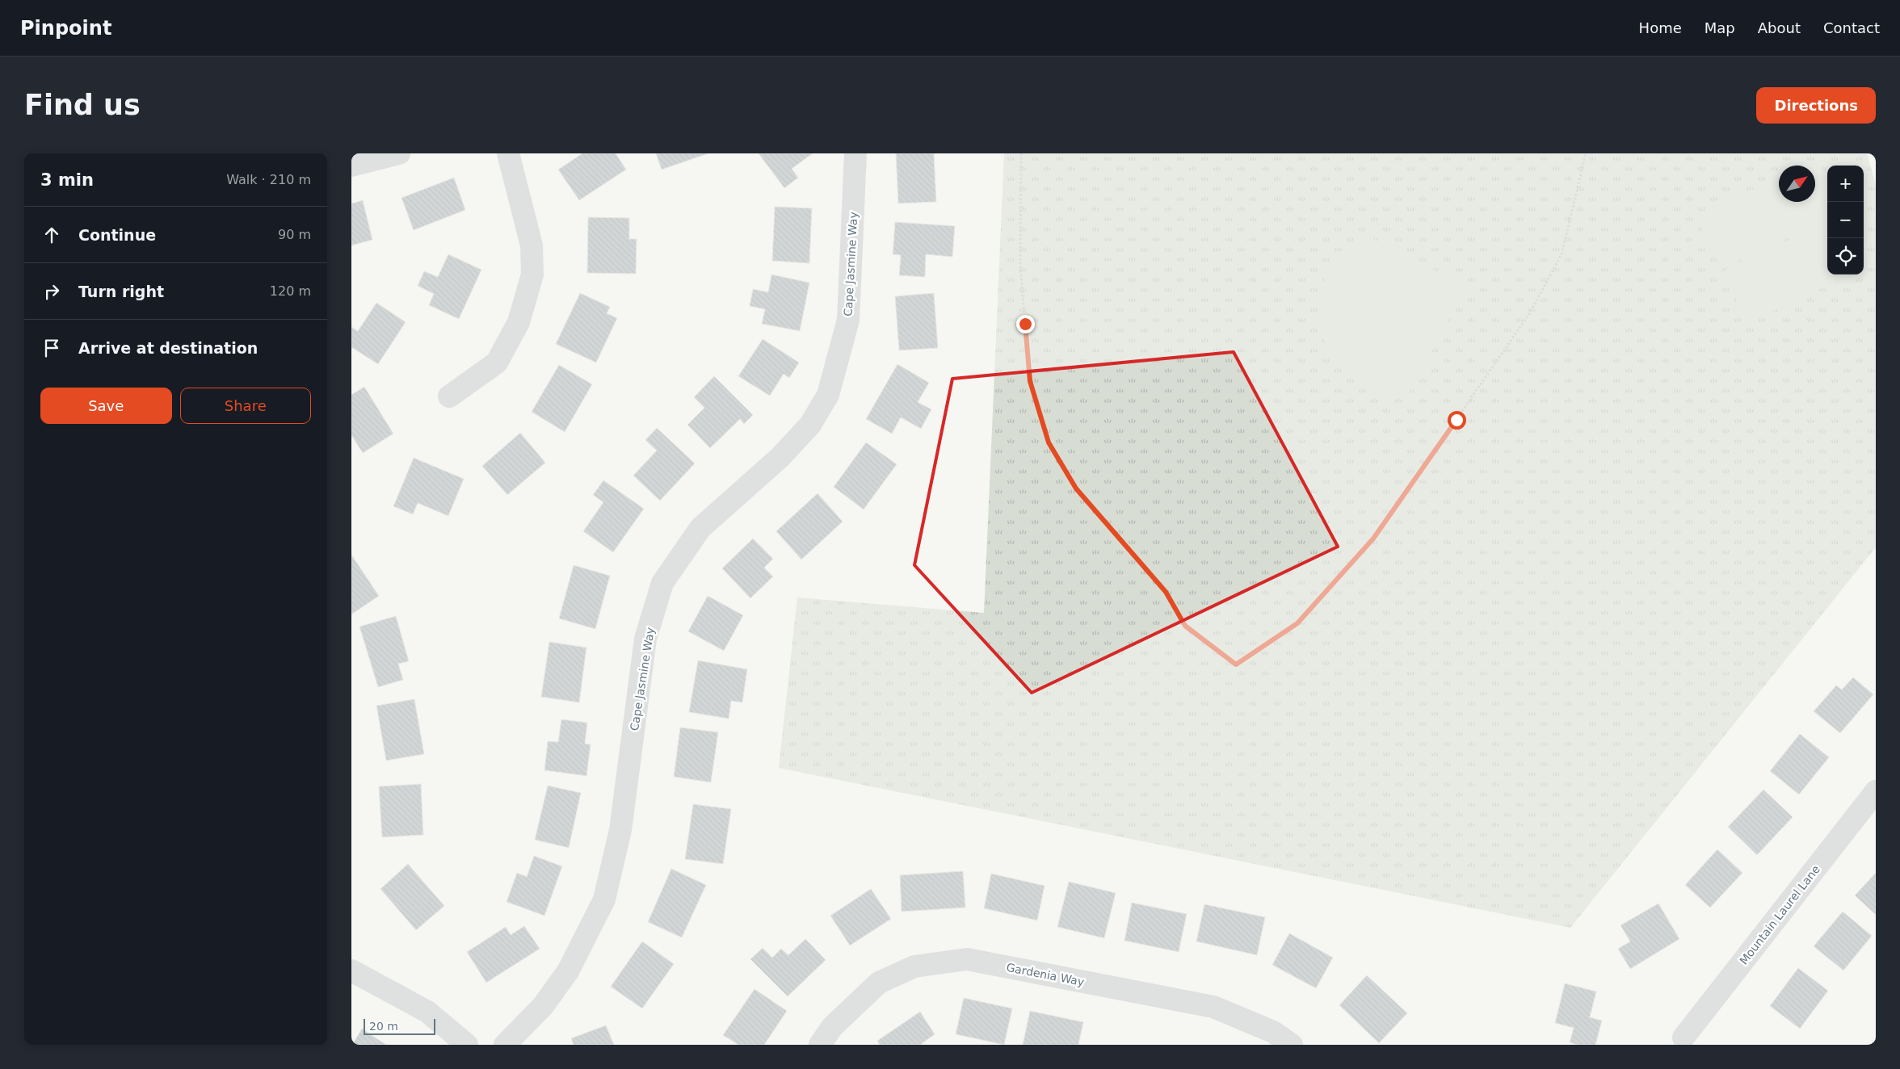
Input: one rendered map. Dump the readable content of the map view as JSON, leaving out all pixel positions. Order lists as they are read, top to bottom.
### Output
{
  "streets": {
    "street": ["Cape Jasmine Way", "Mountain Laurel Lane", "Gardenia Way"]
  },
  "scale_bar": "20 m",
  "north": "top right",
  "page": {
    "header": "Pinpoint",
    "nav": [
      "Home",
      "Map",
      "About",
      "Contact"
    ],
    "buttons": [
      "Directions",
      ["Save", "Share"]
    ],
    "title": "Find us",
    "heading": ["3 min", "Walk · 210 m"],
    "map_buttons": ["+", "−"],
    "list": [
      ["Continue", "90 m"],
      ["Turn right", "120 m"],
      "Arrive at destination"
    ],
    "scale": "20 m"
  }
}
